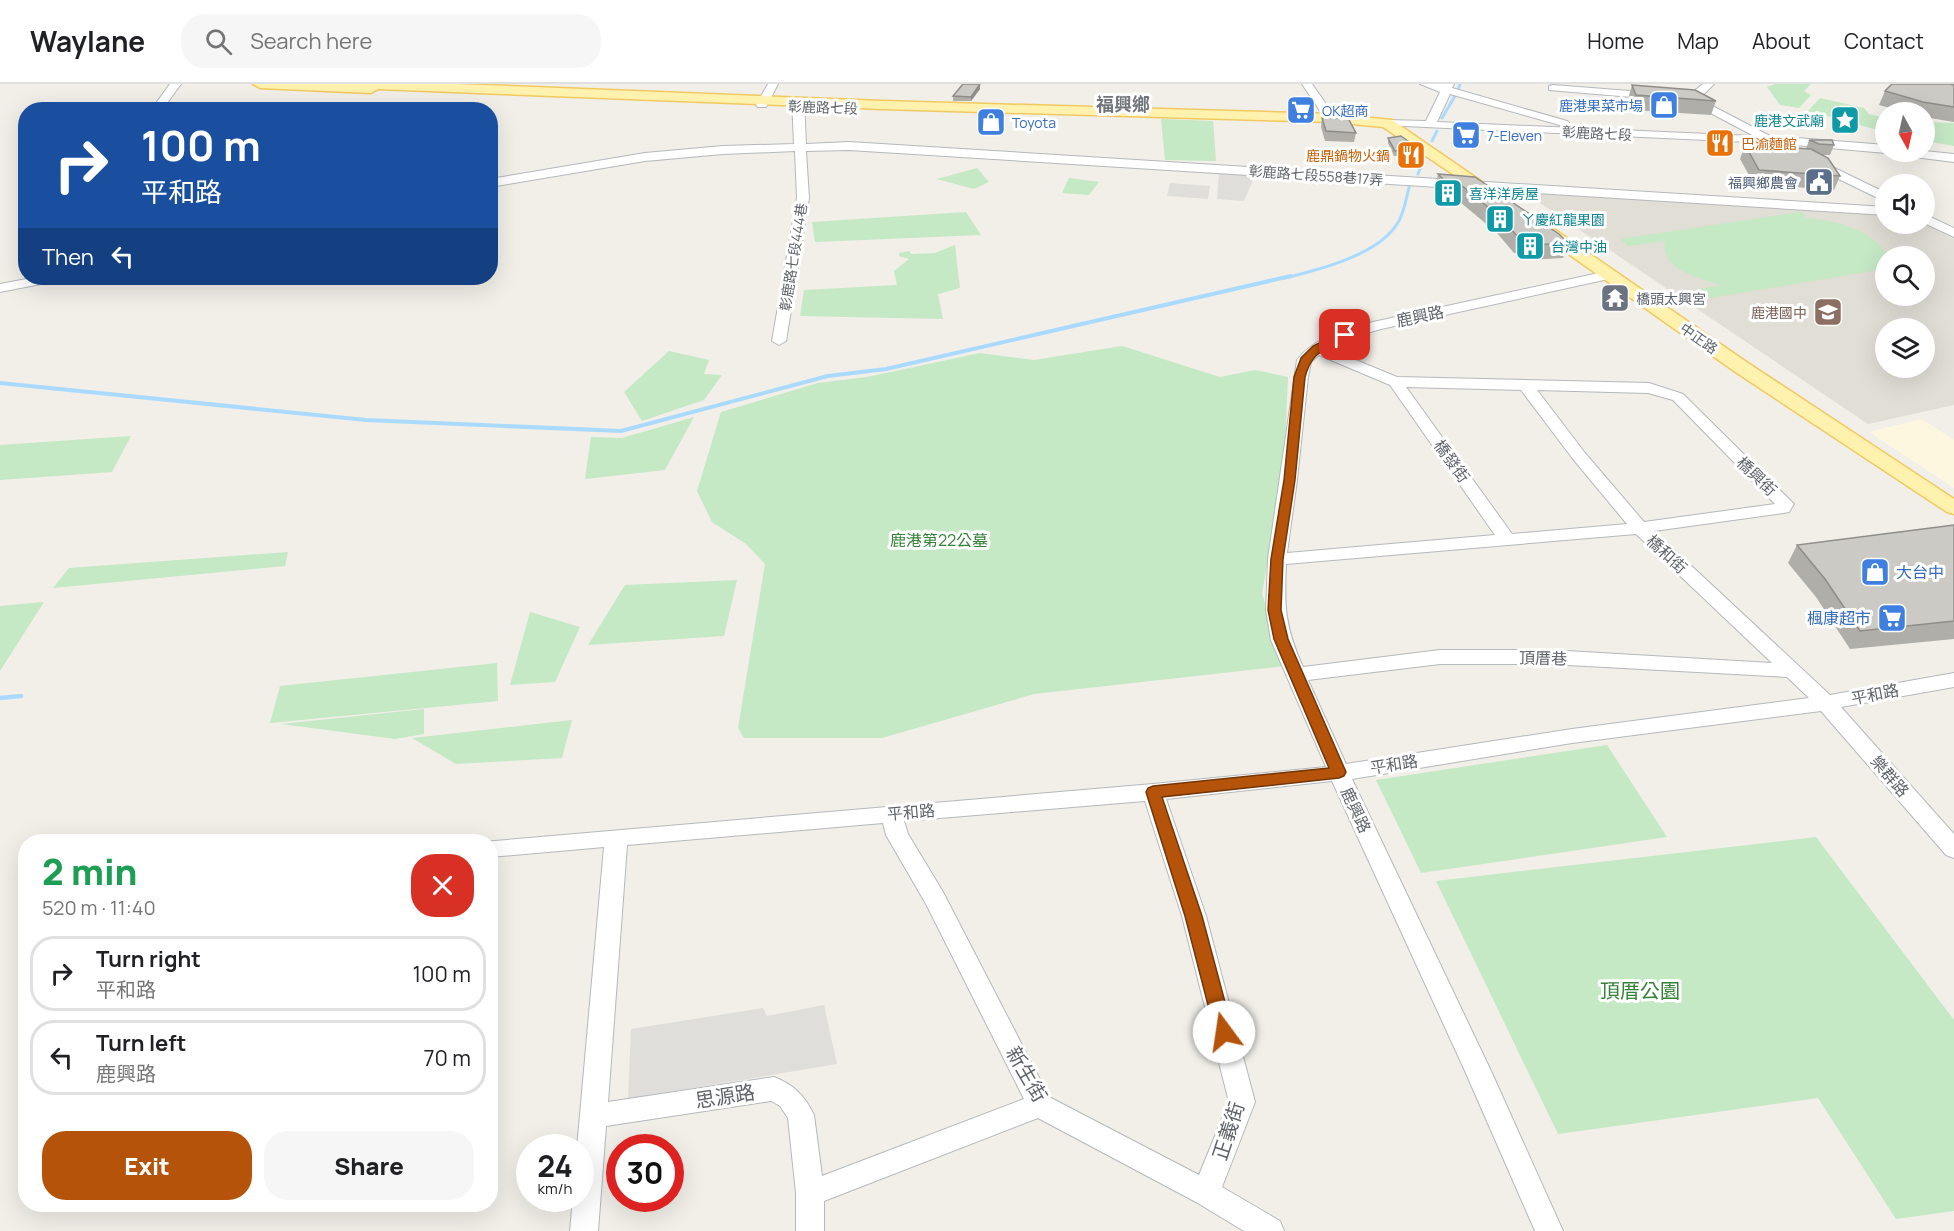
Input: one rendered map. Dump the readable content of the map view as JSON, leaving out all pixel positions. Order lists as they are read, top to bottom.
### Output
{
  "streets": {
    "main road": ["彰鹿路七段", "中正路"],
    "street": [
      "彰鹿路七段558巷17弄",
      "彰鹿路七段444巷",
      "鹿興路",
      "橋發街",
      "橋興街",
      "橋和街",
      "頂厝巷",
      "平和路",
      "樂群路",
      "新生街",
      "思源路",
      "正義街"
    ]
  },
  "crossings": [
    ["彰鹿路七段", "彰鹿路七段444巷"],
    ["彰鹿路七段558巷17弄", "彰鹿路七段444巷"],
    ["鹿興路", "中正路"],
    ["鹿興路", "橋興街"],
    ["鹿興路", "頂厝巷"],
    ["鹿興路", "平和路"],
    ["橋發街", "橋興街"],
    ["橋興街", "橋和街"],
    ["橋和街", "頂厝巷"],
    ["橋和街", "平和路"],
    ["橋和街", "樂群路"],
    ["平和路", "樂群路"],
    ["平和路", "新生街"],
    ["平和路", "正義街"],
    ["新生街", "正義街"]
  ],
  "districts": ["福興鄉"],
  "parks": ["鹿港第22公墓", "頂厝公園"],
  "places": {
    "shop": ["鹿港果菜市場", "Toyota", "大台中"],
    "supermarket": ["OK超商", "7-Eleven", "楓康超市"],
    "place": ["鹿港文武廟"],
    "restaurant": ["巴渝麵館", "鹿鼎鍋物火鍋"],
    "public building": ["福興鄉農會"],
    "building": ["喜洋洋房屋", "ㄚ慶紅龍果園", "台灣中油"],
    "temple": ["橋頭太興宮"],
    "school or university": ["鹿港國中"]
  },
  "north": "bottom",
  "page": {
    "header": "Waylane",
    "search": "Search here",
    "nav": [
      "Home",
      "Map",
      "About",
      "Contact"
    ],
    "turn": ["100 m", "平和路"],
    "then": "Then",
    "heading": ["2 min", "520 m · 11:40"],
    "list": [
      {
        "name": "Turn right",
        "note": "平和路",
        "value": "100 m"
      },
      {
        "name": "Turn left",
        "note": "鹿興路",
        "value": "70 m"
      }
    ],
    "buttons": ["Exit", "Share"],
    "speed": "24 km/h",
    "limit": "30"
  }
}
